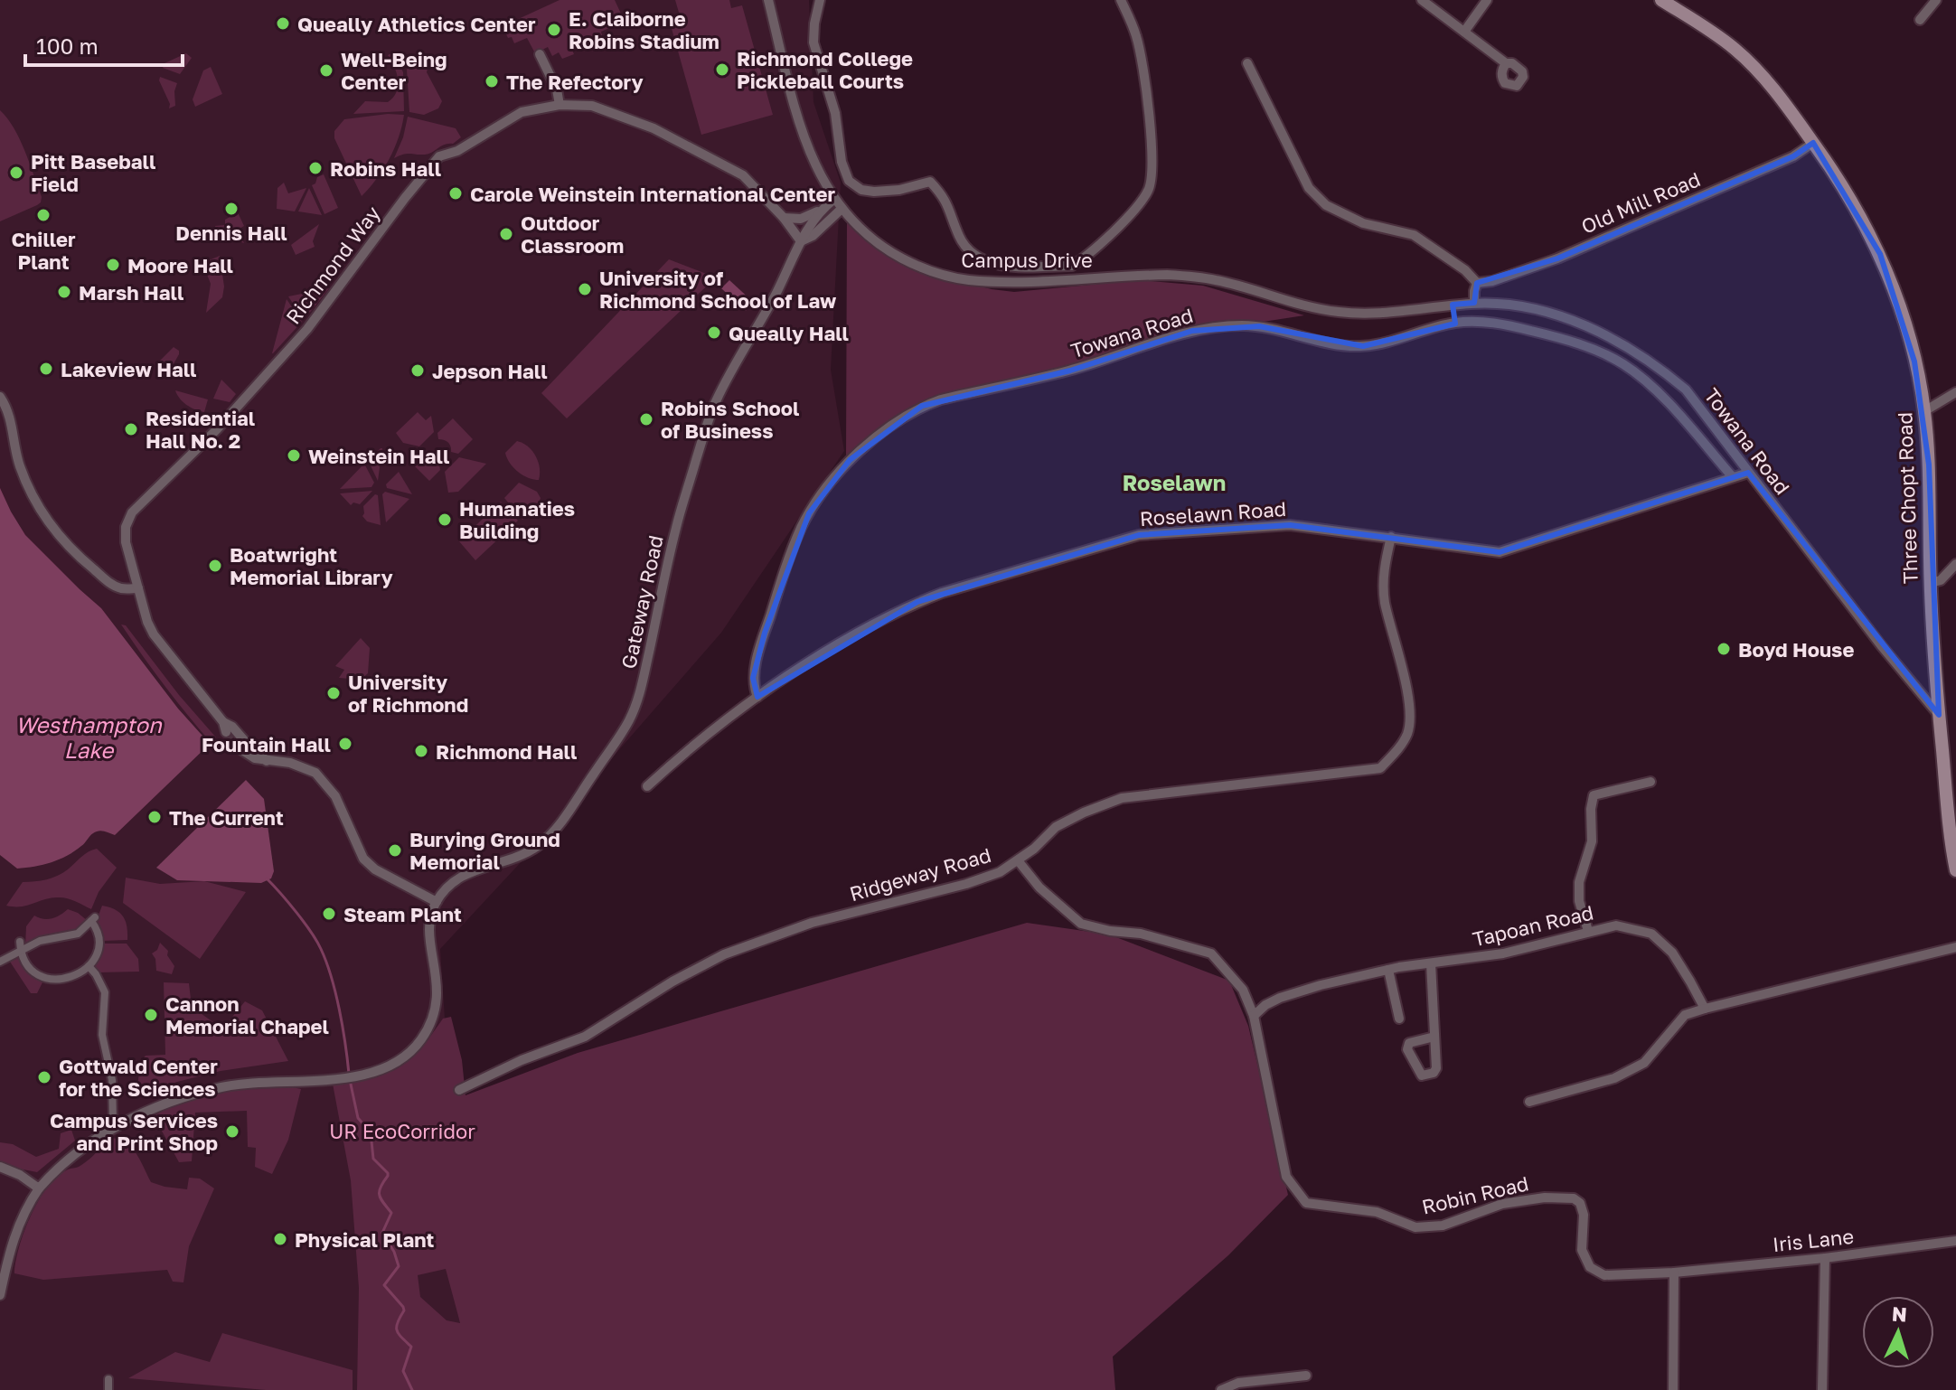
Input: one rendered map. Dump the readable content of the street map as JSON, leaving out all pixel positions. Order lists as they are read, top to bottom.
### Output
{
  "streets": {
    "main road": ["Three Chopt Road"],
    "street": [
      "Old Mill Road",
      "Campus Drive",
      "Richmond Way",
      "Towana Road",
      "Roselawn Road",
      "Gateway Road",
      "Ridgeway Road",
      "Tapoan Road",
      "Robin Road",
      "Iris Lane"
    ]
  },
  "crossings": [
    ["Old Mill Road", "Three Chopt Road"],
    ["Campus Drive", "Towana Road"],
    ["Campus Drive", "Gateway Road"],
    ["Richmond Way", "Gateway Road"],
    ["Towana Road", "Three Chopt Road"],
    ["Towana Road", "Roselawn Road"],
    ["Roselawn Road", "Ridgeway Road"],
    ["Tapoan Road", "Robin Road"],
    ["Robin Road", "Iris Lane"]
  ],
  "districts": ["Roselawn"],
  "water": ["Westhampton Lake"],
  "parks": ["UR EcoCorridor"],
  "places": [
    "Queally Athletics Center",
    "E. Claiborne Robins Stadium",
    "Richmond College Pickleball Courts",
    "Well-Being Center",
    "The Refectory",
    "Robins Hall",
    "Pitt Baseball Field",
    "Carole Weinstein International Center",
    "Dennis Hall",
    "Chiller Plant",
    "Outdoor Classroom",
    "Moore Hall",
    "University of Richmond School of Law",
    "Marsh Hall",
    "Queally Hall",
    "Lakeview Hall",
    "Jepson Hall",
    "Robins School of Business",
    "Residential Hall No. 2",
    "Weinstein Hall",
    "Humanaties Building",
    "Boatwright Memorial Library",
    "Boyd House",
    "University of Richmond",
    "Fountain Hall",
    "Richmond Hall",
    "The Current",
    "Burying Ground Memorial",
    "Steam Plant",
    "Cannon Memorial Chapel",
    "Gottwald Center for the Sciences",
    "Campus Services and Print Shop",
    "Physical Plant"
  ],
  "scale_bar": "100 m",
  "north": "top"
}
